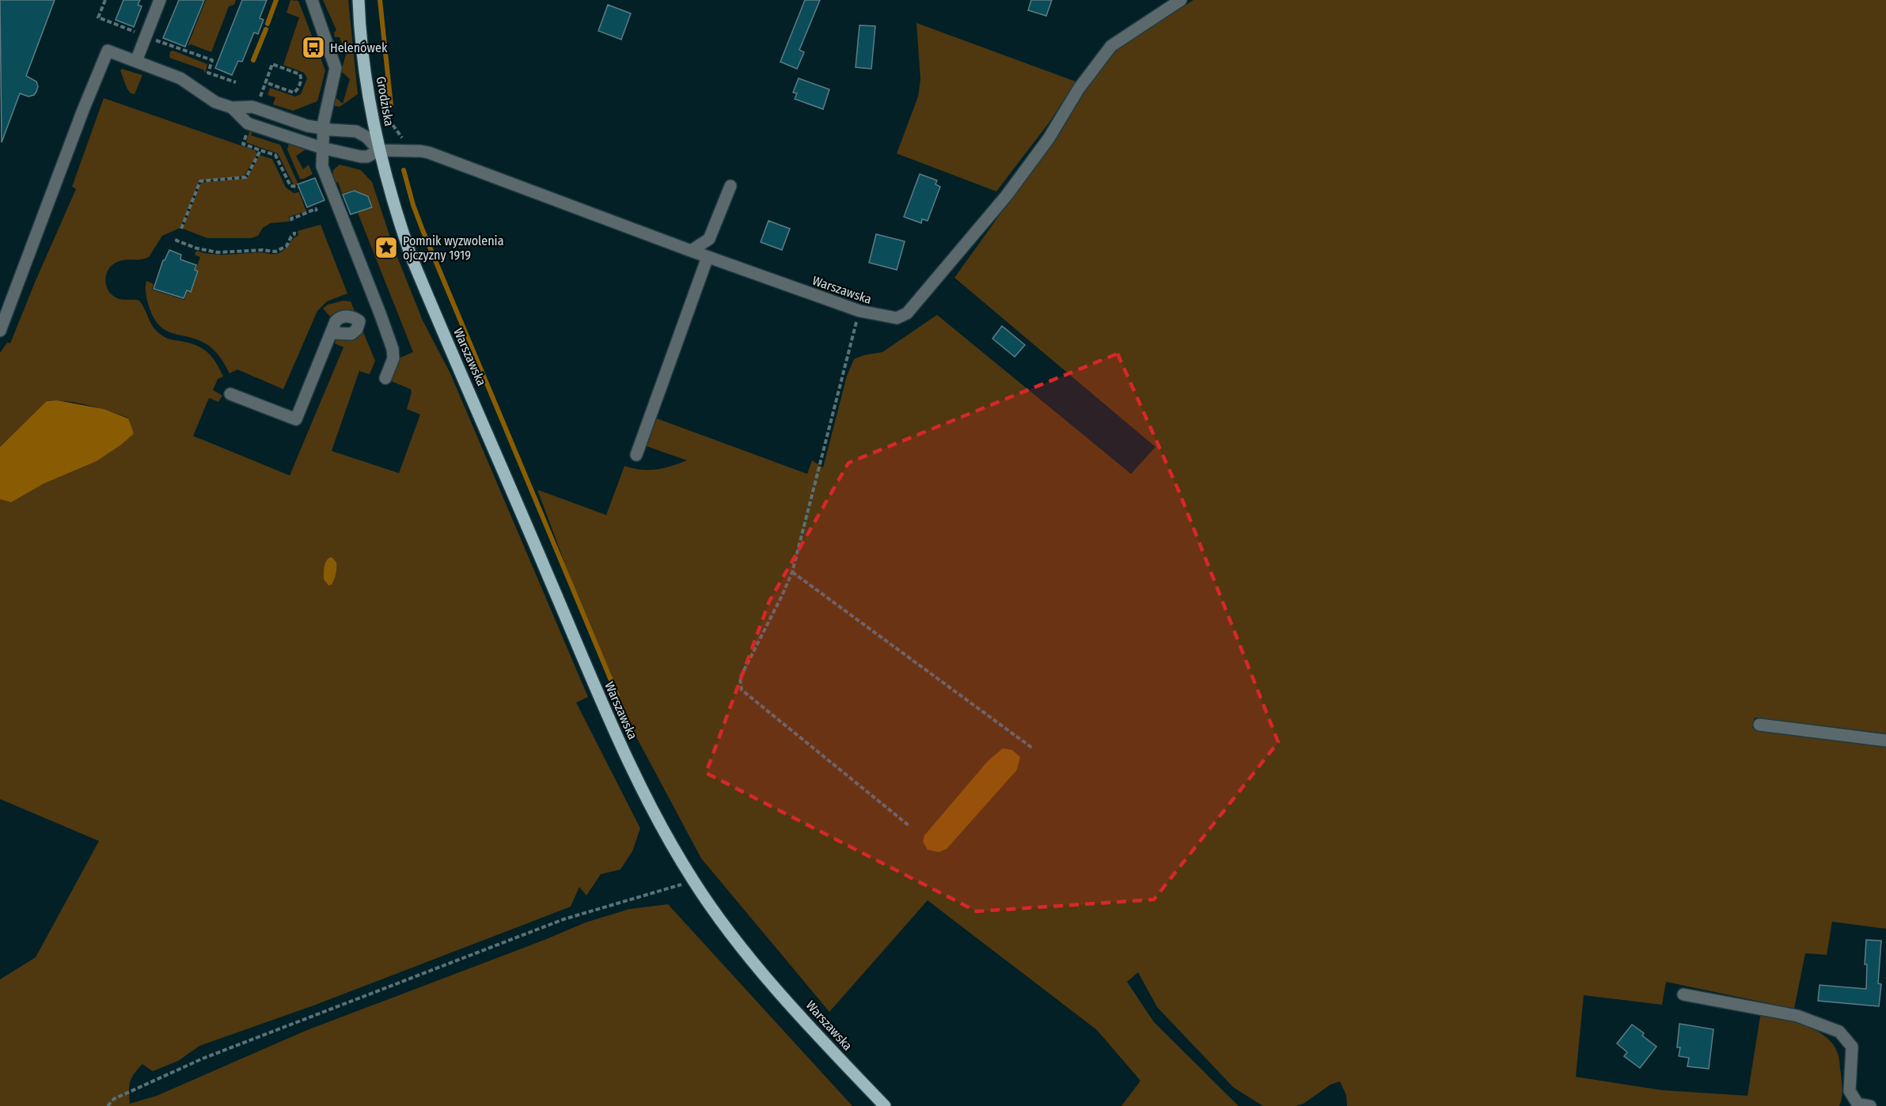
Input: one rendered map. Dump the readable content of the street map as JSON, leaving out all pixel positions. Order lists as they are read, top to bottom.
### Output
{
  "streets": {
    "main road": ["Grodziska", "Warszawska"]
  },
  "crossings": [
    ["Grodziska", "Warszawska"]
  ],
  "places": {
    "bus stop": ["Helenówek"],
    "place": ["Pomnik wyzwolenia ojczyzny 1919"]
  }
}
